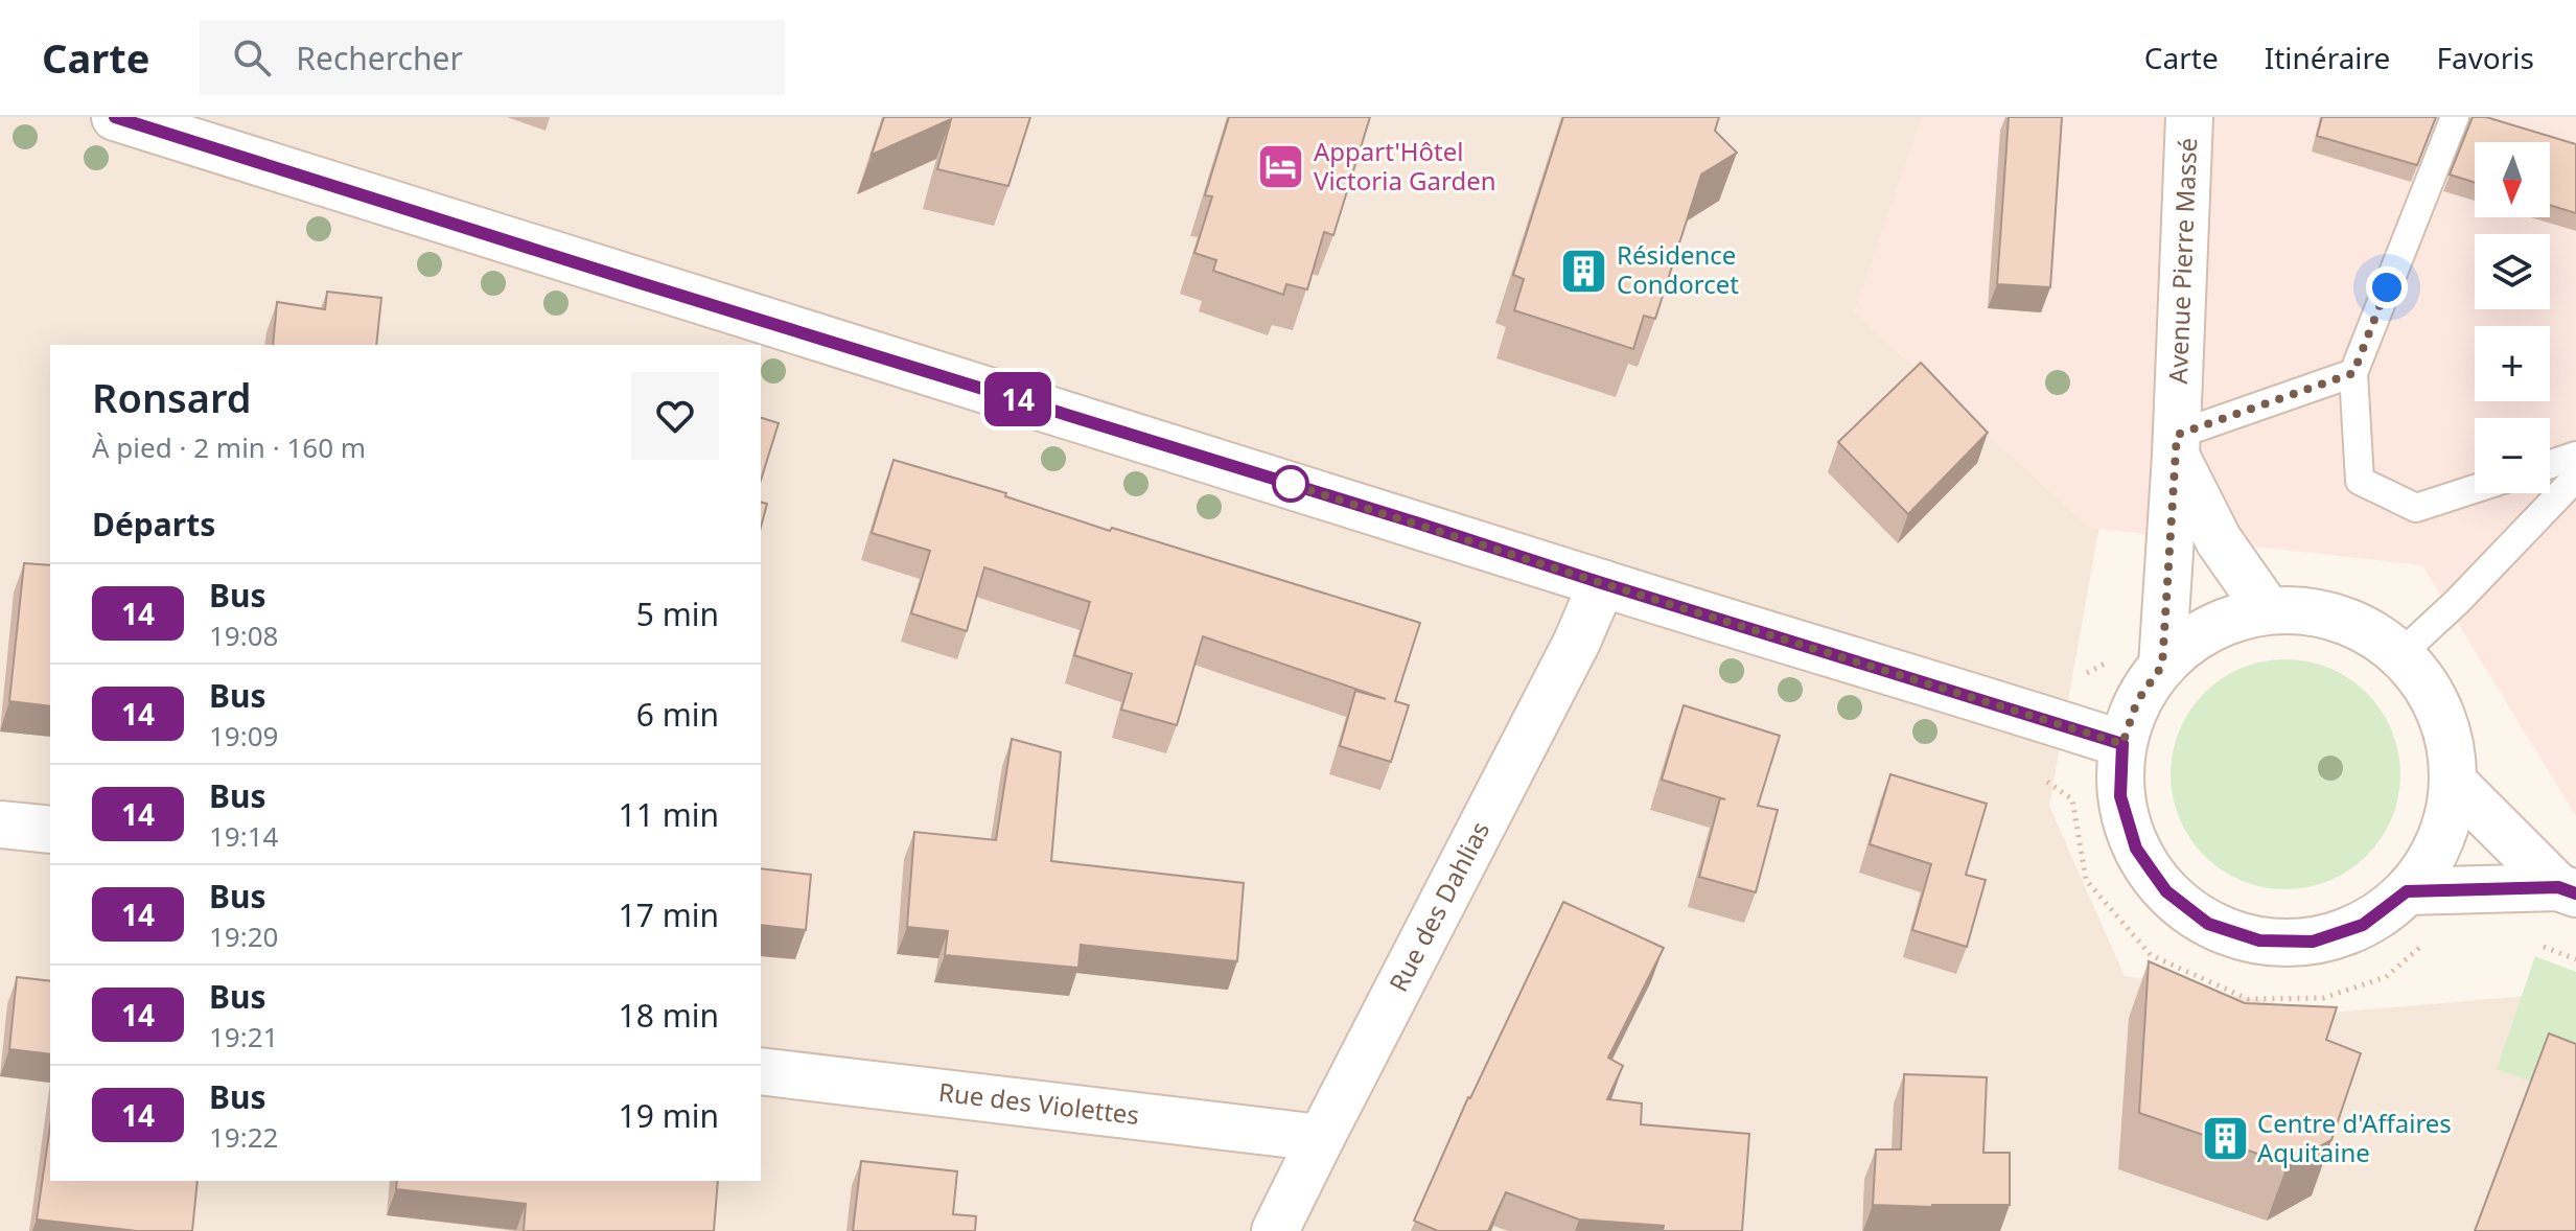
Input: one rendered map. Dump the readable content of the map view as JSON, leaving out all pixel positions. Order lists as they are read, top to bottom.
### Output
{
  "streets": {
    "street": ["Avenue Pierre Massé", "Rue des Dahlias", "Rue des Violettes"]
  },
  "crossings": [
    ["Rue des Dahlias", "Rue des Violettes"]
  ],
  "places": {
    "hotel": ["Appart'Hôtel Victoria Garden"],
    "building": ["Résidence Condorcet", "Centre d'Affaires Aquitaine"]
  },
  "lines": ["bus line 14"],
  "north": "bottom",
  "page": {
    "header": "Carte",
    "search": "Rechercher",
    "nav": ["Carte", "Itinéraire", "Favoris"],
    "on_map": "14",
    "map_buttons": ["+", "−"],
    "heading": [
      ["Ronsard", "À pied · 2 min · 160 m"],
      "Départs"
    ],
    "list": [
      {
        "mark": "14",
        "name": "Bus",
        "note": "19:08",
        "value": "5 min"
      },
      {
        "mark": "14",
        "name": "Bus",
        "note": "19:09",
        "value": "6 min"
      },
      {
        "mark": "14",
        "name": "Bus",
        "note": "19:14",
        "value": "11 min"
      },
      {
        "mark": "14",
        "name": "Bus",
        "note": "19:20",
        "value": "17 min"
      },
      {
        "mark": "14",
        "name": "Bus",
        "note": "19:21",
        "value": "18 min"
      },
      {
        "mark": "14",
        "name": "Bus",
        "note": "19:22",
        "value": "19 min"
      }
    ]
  }
}
